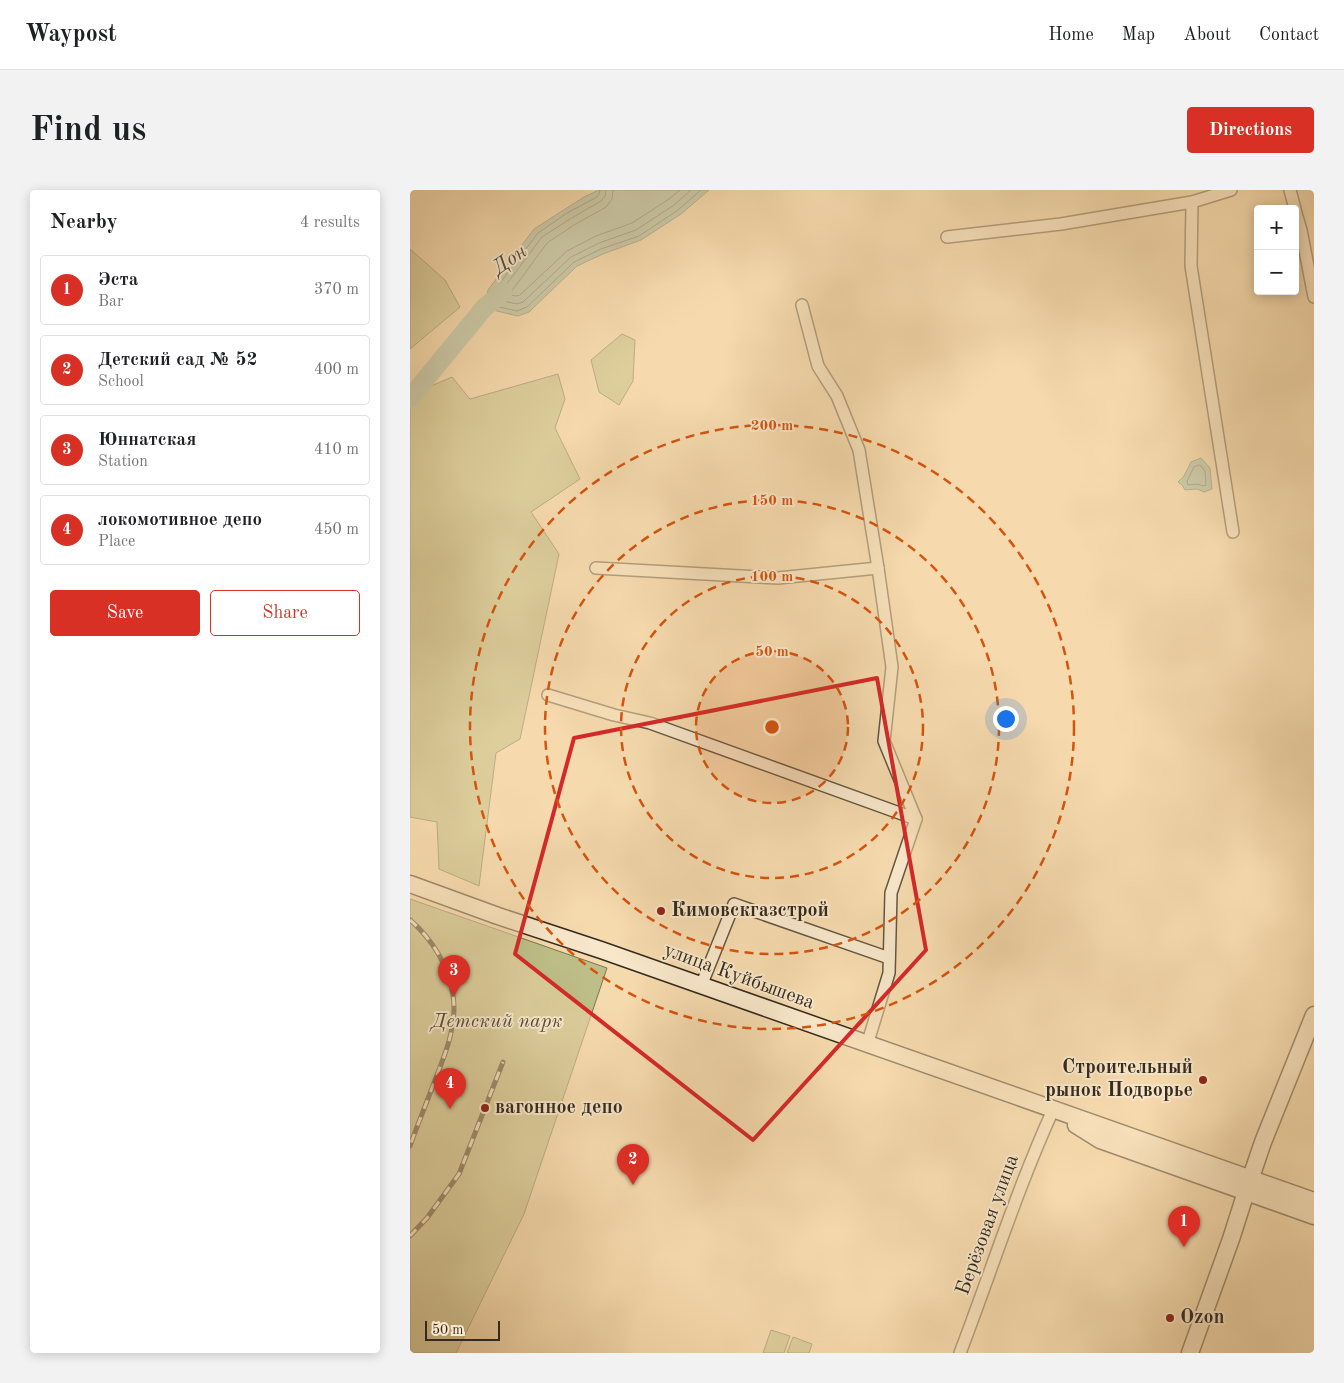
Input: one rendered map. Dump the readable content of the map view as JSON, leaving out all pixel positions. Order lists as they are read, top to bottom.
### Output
{
  "streets": {
    "main road": ["улица Куйбышева"],
    "street": ["Берёзовая улица"]
  },
  "crossings": [
    ["улица Куйбышева", "Берёзовая улица"]
  ],
  "water": ["Дон"],
  "parks": ["Детский парк"],
  "places": [
    "Кимовскгазстрой",
    "Строительный рынок Подворье",
    "вагонное депо",
    "Ozon"
  ],
  "scale_bar": "50 m",
  "page": {
    "header": "Waypost",
    "nav": [
      "Home",
      "Map",
      "About",
      "Contact"
    ],
    "buttons": [
      "Directions",
      ["Save", "Share"]
    ],
    "title": "Find us",
    "heading": ["Nearby", "4 results"],
    "map_buttons": ["+", "−"],
    "list": [
      {
        "mark": "1",
        "name": "Эста",
        "note": "Bar",
        "value": "370 m"
      },
      {
        "mark": "2",
        "name": "Детский сад № 52",
        "note": "School",
        "value": "400 m"
      },
      {
        "mark": "3",
        "name": "Юннатская",
        "note": "Station",
        "value": "410 m"
      },
      {
        "mark": "4",
        "name": "локомотивное депо",
        "note": "Place",
        "value": "450 m"
      }
    ],
    "pins": [
      "3",
      "4",
      "2",
      "1"
    ],
    "scale": "50 m"
  },
  "rings": [
    "200 m",
    "150 m",
    "100 m",
    "50 m"
  ]
}
